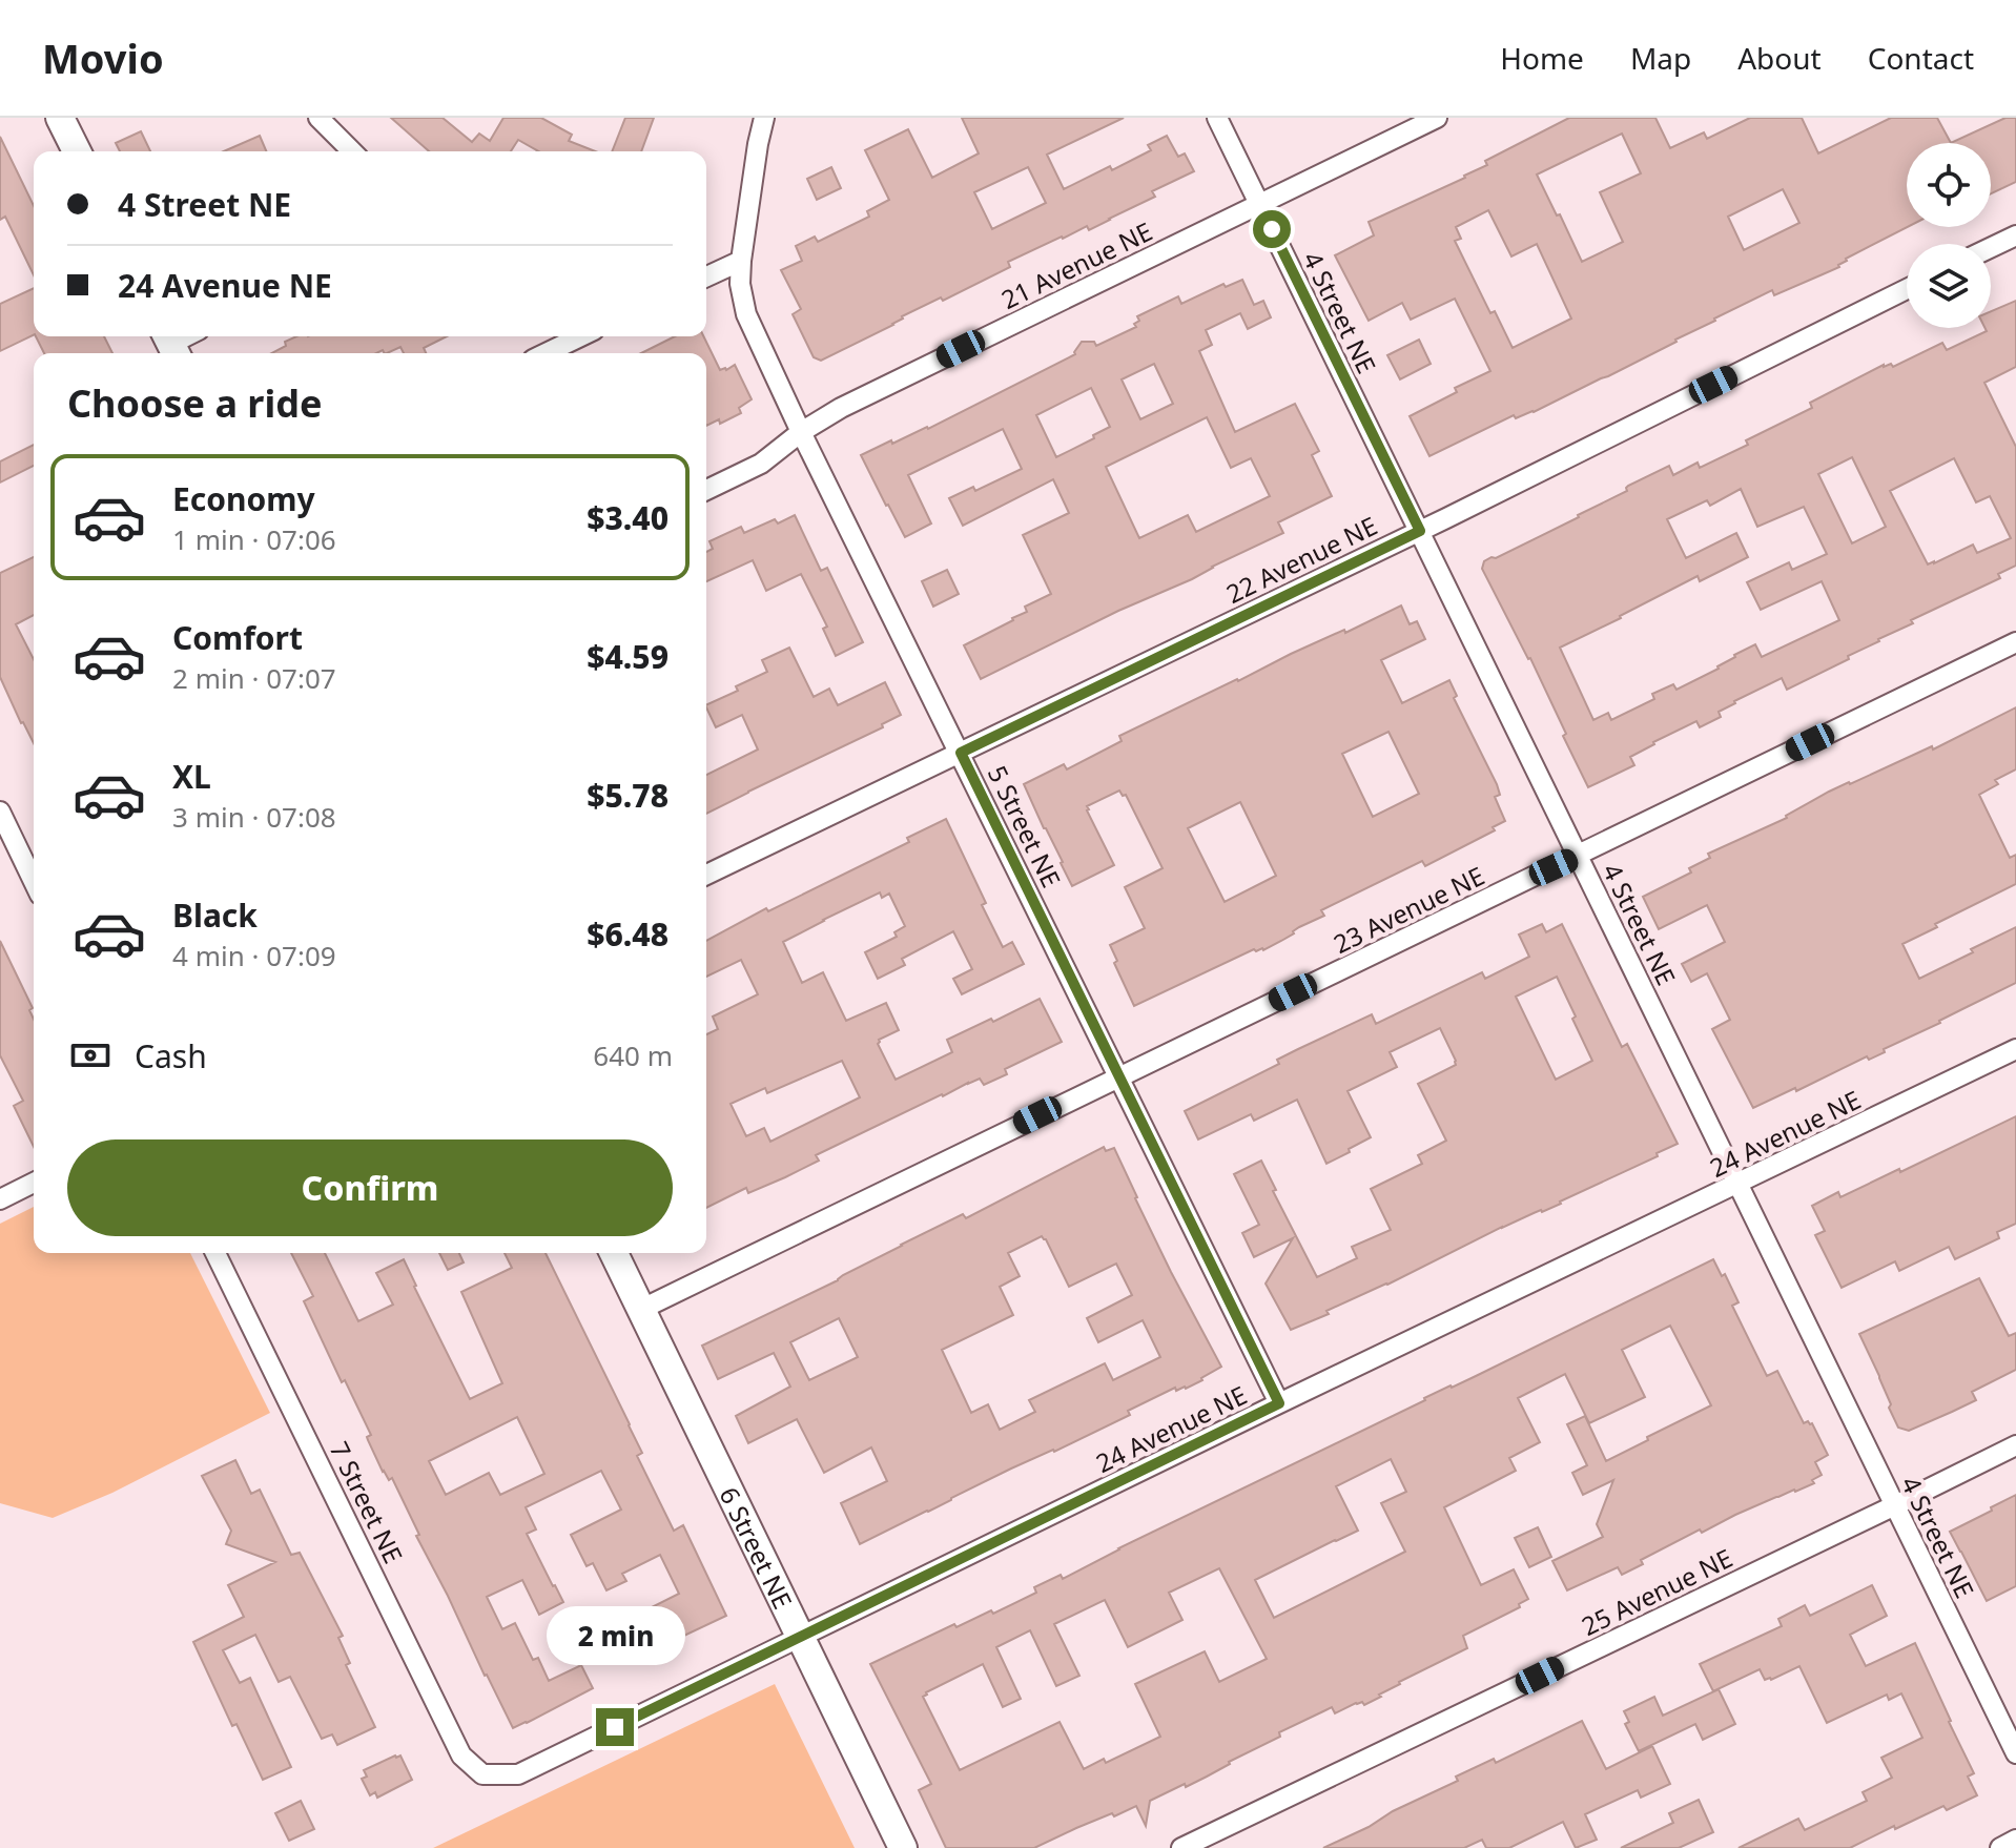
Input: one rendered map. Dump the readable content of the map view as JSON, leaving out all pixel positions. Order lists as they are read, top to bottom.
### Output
{
  "streets": {
    "street": [
      "21 Avenue NE",
      "4 Street NE",
      "22 Avenue NE",
      "5 Street NE",
      "23 Avenue NE",
      "24 Avenue NE",
      "7 Street NE",
      "6 Street NE",
      "25 Avenue NE"
    ]
  },
  "crossings": [
    ["21 Avenue NE", "4 Street NE"],
    ["21 Avenue NE", "5 Street NE"],
    ["4 Street NE", "22 Avenue NE"],
    ["4 Street NE", "23 Avenue NE"],
    ["4 Street NE", "24 Avenue NE"],
    ["4 Street NE", "25 Avenue NE"],
    ["22 Avenue NE", "5 Street NE"],
    ["5 Street NE", "23 Avenue NE"],
    ["5 Street NE", "24 Avenue NE"],
    ["23 Avenue NE", "6 Street NE"],
    ["24 Avenue NE", "7 Street NE"],
    ["24 Avenue NE", "6 Street NE"]
  ],
  "page": {
    "header": "Movio",
    "nav": [
      "Home",
      "Map",
      "About",
      "Contact"
    ],
    "banner": ["4 Street NE", "24 Avenue NE"],
    "heading": "Choose a ride",
    "list": [
      {
        "name": "Economy",
        "note": "1 min · 07:06",
        "value": "$3.40"
      },
      {
        "name": "Comfort",
        "note": "2 min · 07:07",
        "value": "$4.59"
      },
      {
        "name": "XL",
        "note": "3 min · 07:08",
        "value": "$5.78"
      },
      {
        "name": "Black",
        "note": "4 min · 07:09",
        "value": "$6.48"
      }
    ],
    "pay": ["Cash", "640 m"],
    "buttons": "Confirm",
    "bubble": "2 min"
  }
}
